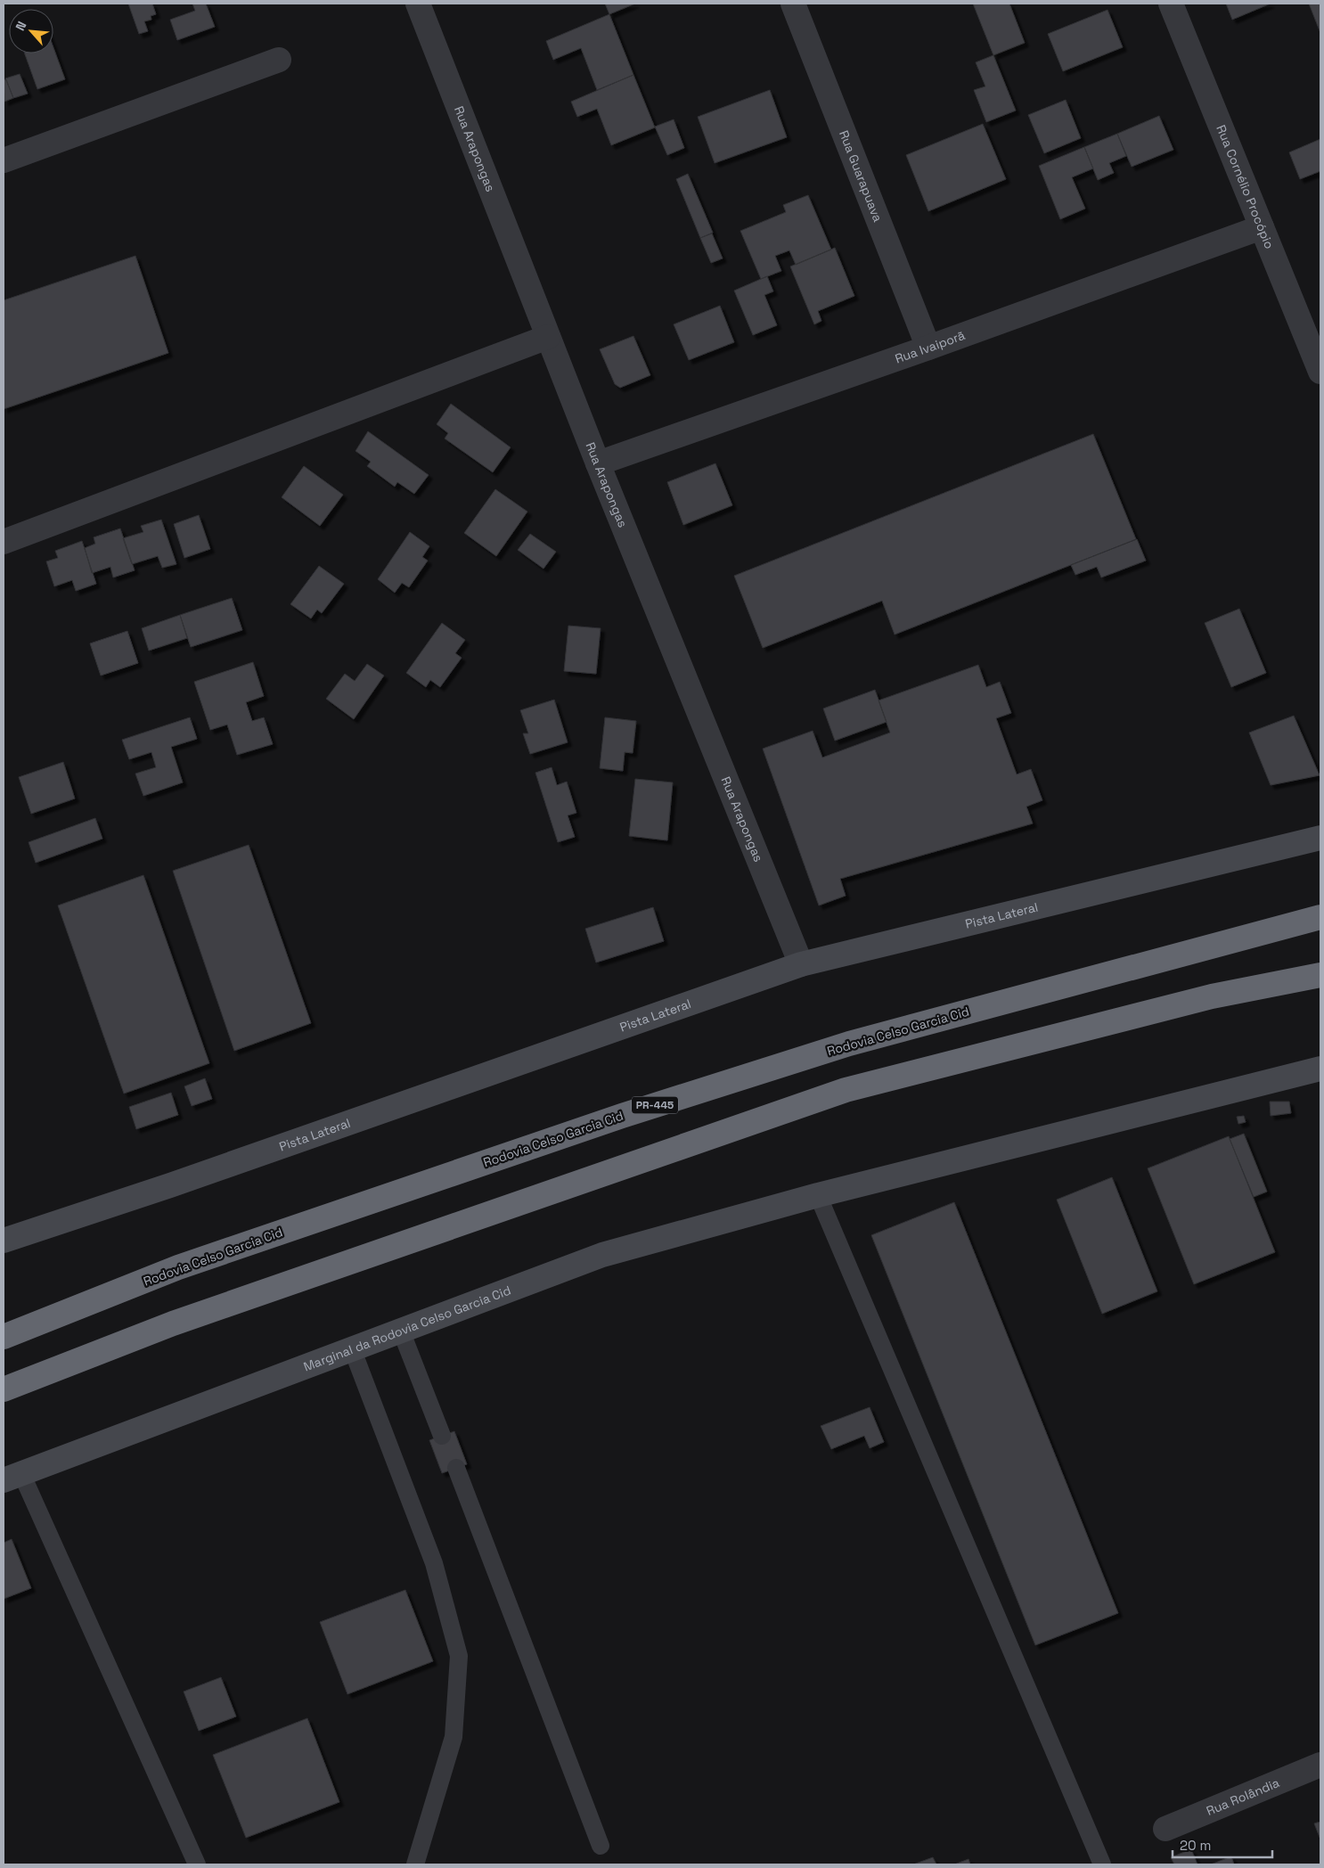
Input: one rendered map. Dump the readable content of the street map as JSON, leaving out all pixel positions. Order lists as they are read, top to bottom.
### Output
{
  "streets": {
    "highway": ["Rodovia Celso Garcia Cid", "PR-445"],
    "street": [
      "Rua Arapongas",
      "Rua Guarapuava",
      "Rua Cornélio Procópio",
      "Rua Ivaiporã",
      "Pista Lateral",
      "Marginal da Rodovia Celso Garcia Cid",
      "Rua Rolândia"
    ]
  },
  "crossings": [
    ["Rua Arapongas", "Rua Ivaiporã"],
    ["Rua Arapongas", "Pista Lateral"],
    ["Rua Guarapuava", "Rua Ivaiporã"],
    ["Rua Cornélio Procópio", "Rua Ivaiporã"]
  ],
  "scale_bar": "20 m",
  "north": "top left"
}
